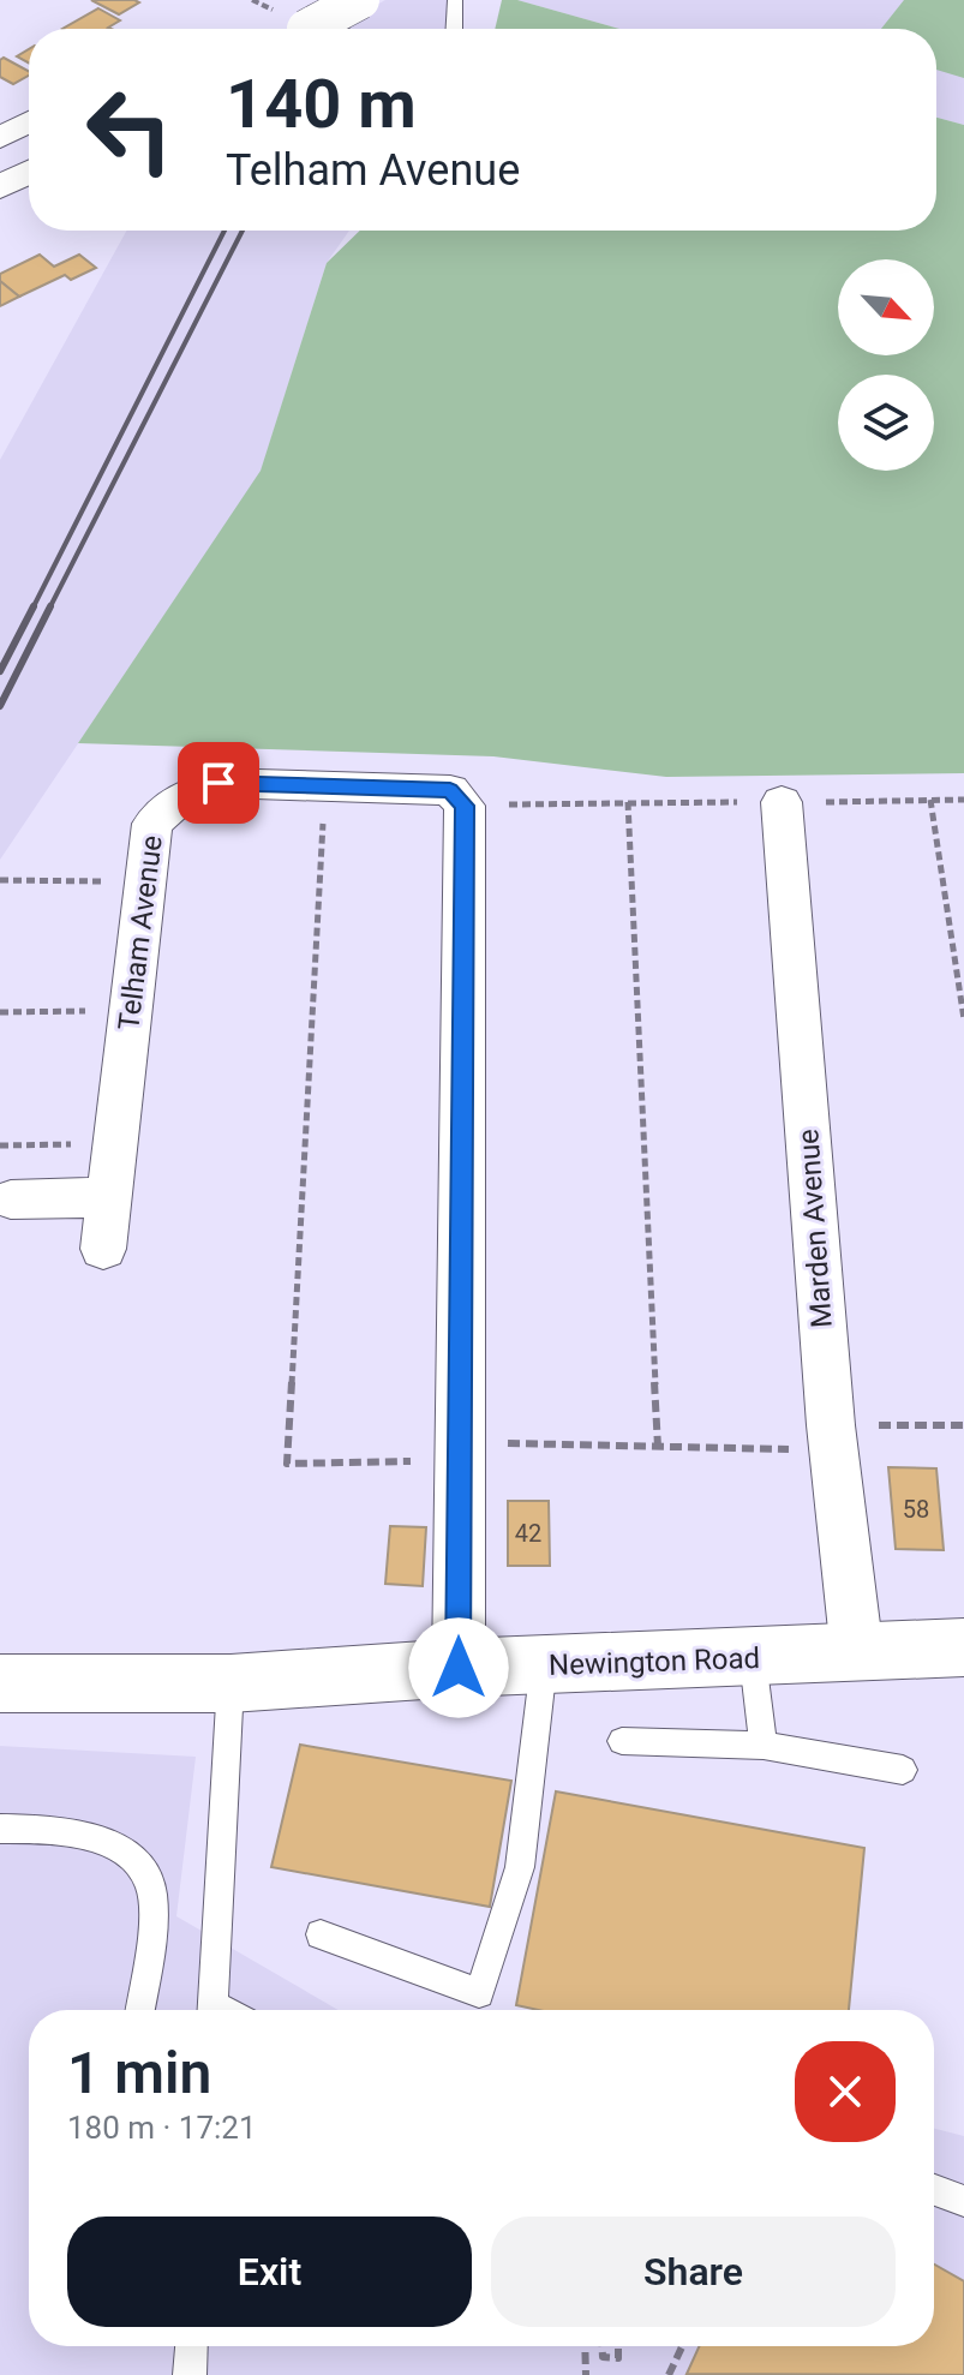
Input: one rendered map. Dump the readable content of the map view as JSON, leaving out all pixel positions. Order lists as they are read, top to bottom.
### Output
{
  "streets": {
    "main road": ["Newington Road"],
    "street": ["Telham Avenue", "Marden Avenue"]
  },
  "crossings": [
    ["Marden Avenue", "Newington Road"]
  ],
  "house_numbers": ["58", "42"],
  "north": "bottom right",
  "page": {
    "turn": ["140 m", "Telham Avenue"],
    "heading": ["1 min", "180 m · 17:21"],
    "buttons": ["Exit", "Share"]
  }
}
